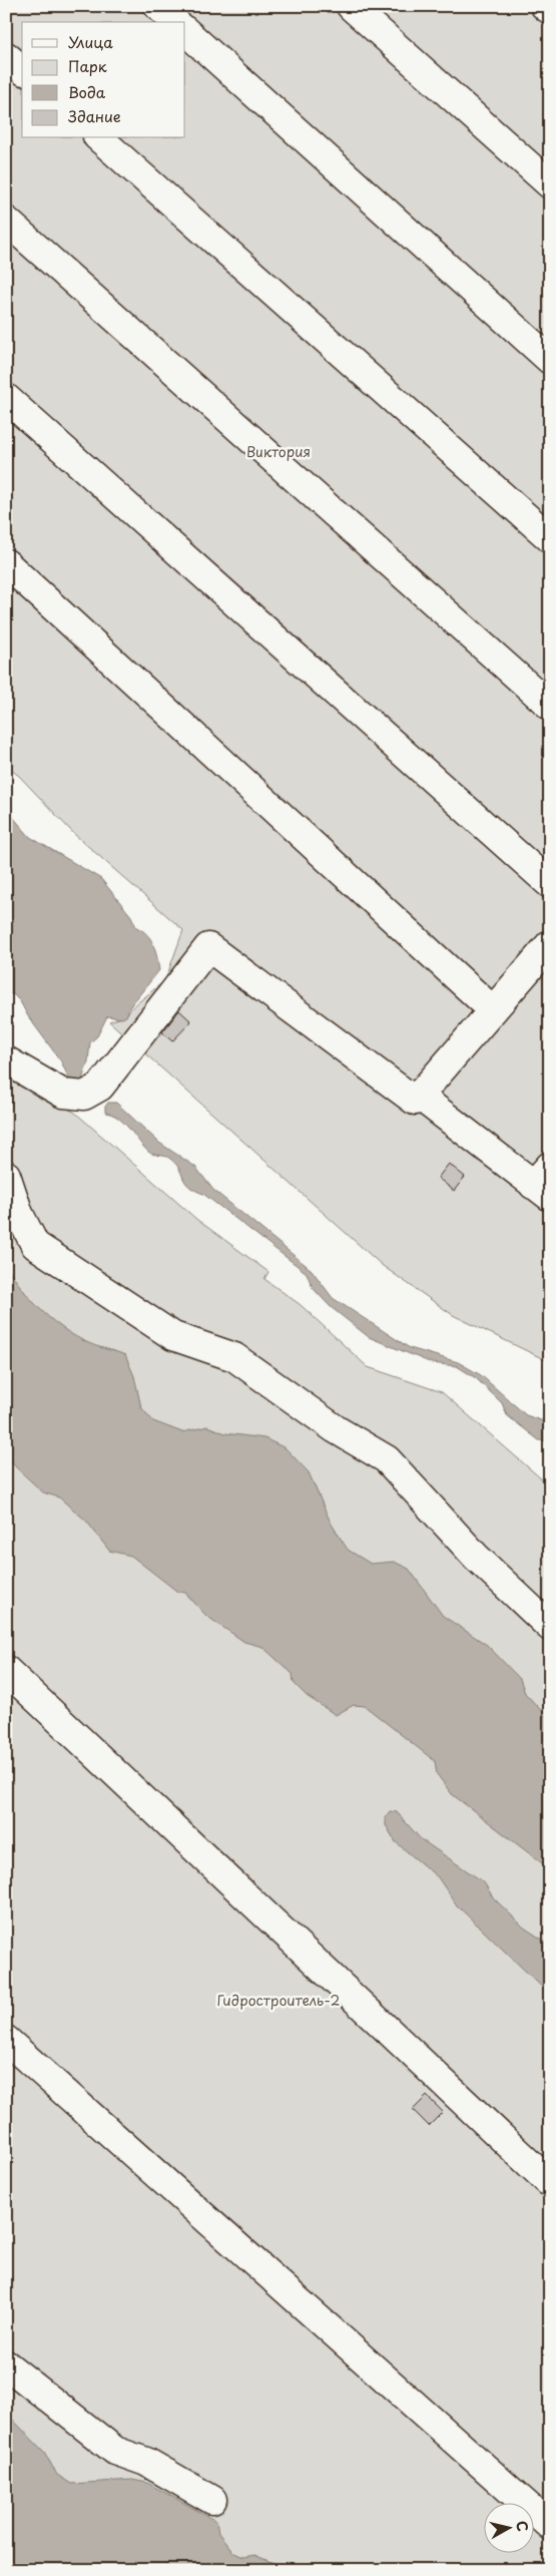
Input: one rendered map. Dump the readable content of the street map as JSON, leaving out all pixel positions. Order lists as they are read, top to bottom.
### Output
{
  "parks": ["Виктория", "Гидростроитель-2"],
  "legend": [
    "Улица",
    "Парк",
    "Вода",
    "Здание"
  ],
  "north": "right"
}
